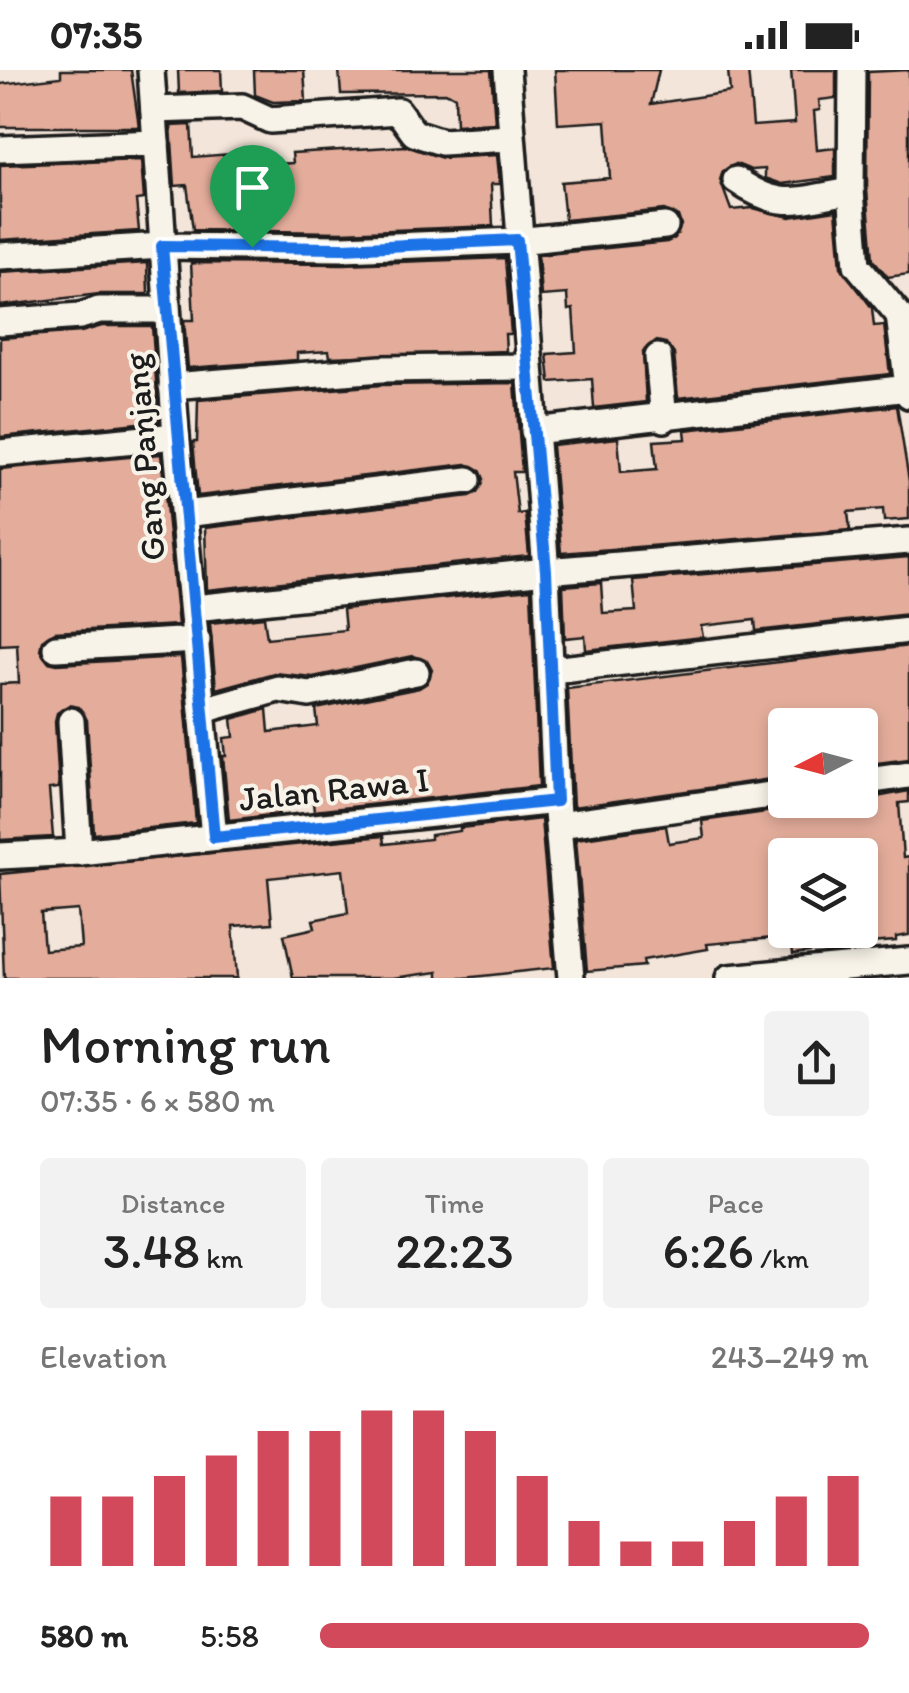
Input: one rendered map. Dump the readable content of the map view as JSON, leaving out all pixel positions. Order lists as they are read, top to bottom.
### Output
{
  "streets": {
    "street": ["Gang Panjang", "Jalan Rawa I"]
  },
  "crossings": [
    ["Gang Panjang", "Jalan Rawa I"]
  ],
  "north": "left",
  "page": {
    "status": "07:35",
    "heading": ["Morning run", "07:35 · 6 × 580 m"],
    "stats": [
      ["Distance", "3.48 km"],
      ["Time", "22:23"],
      ["Pace", "6:26 /km"]
    ],
    "chart": ["Elevation", "243–249 m"],
    "list": [
      {
        "name": "580 m",
        "note": "5:58"
      }
    ]
  }
}
